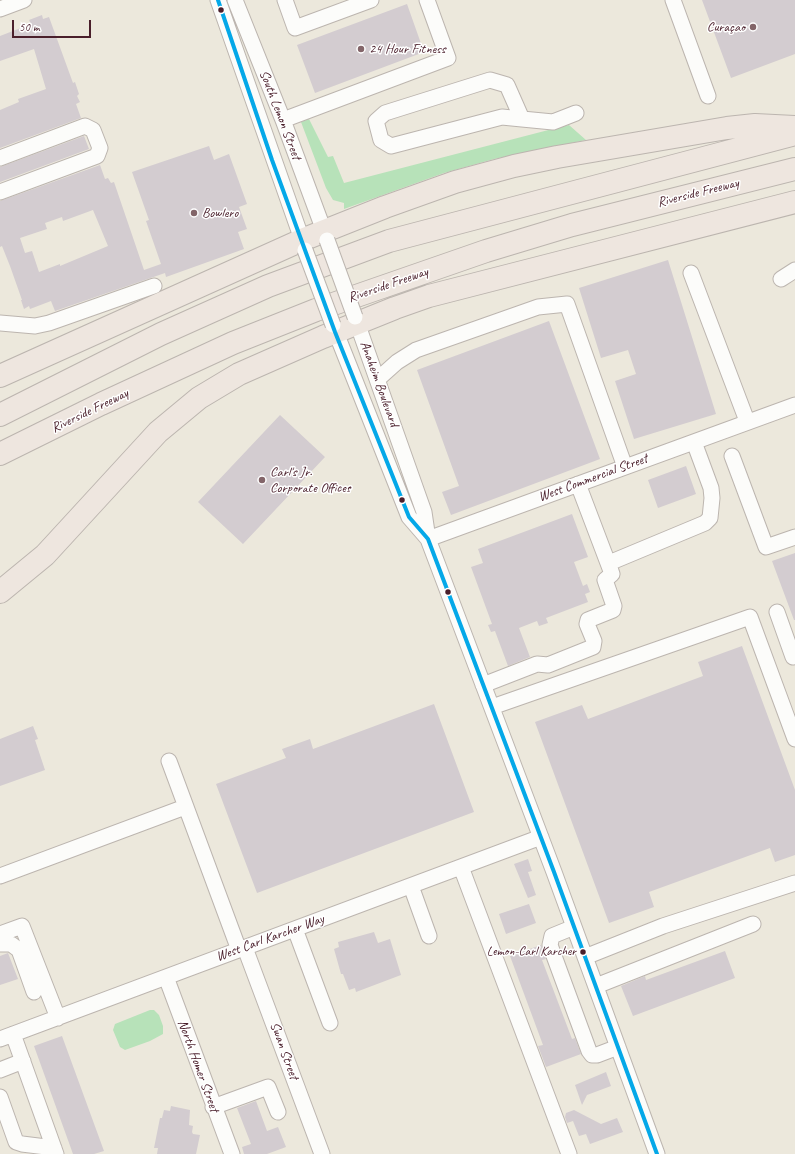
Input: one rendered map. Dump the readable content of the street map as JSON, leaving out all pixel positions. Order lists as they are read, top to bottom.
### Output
{
  "streets": {
    "highway": ["Riverside Freeway"],
    "street": [
      "South Lemon Street",
      "Anaheim Boulevard",
      "West Commercial Street",
      "West Carl Karcher Way",
      "Swan Street",
      "North Homer Street"
    ]
  },
  "crossings": [
    ["South Lemon Street", "Anaheim Boulevard"],
    ["Anaheim Boulevard", "West Commercial Street"],
    ["Anaheim Boulevard", "West Carl Karcher Way"],
    ["West Carl Karcher Way", "Swan Street"],
    ["West Carl Karcher Way", "North Homer Street"]
  ],
  "places": [
    "Curaçao",
    "24 Hour Fitness",
    "Bowlero",
    "Carl's Jr. Corporate Offices",
    "Lemon-Carl Karcher"
  ],
  "scale_bar": "50 m"
}
